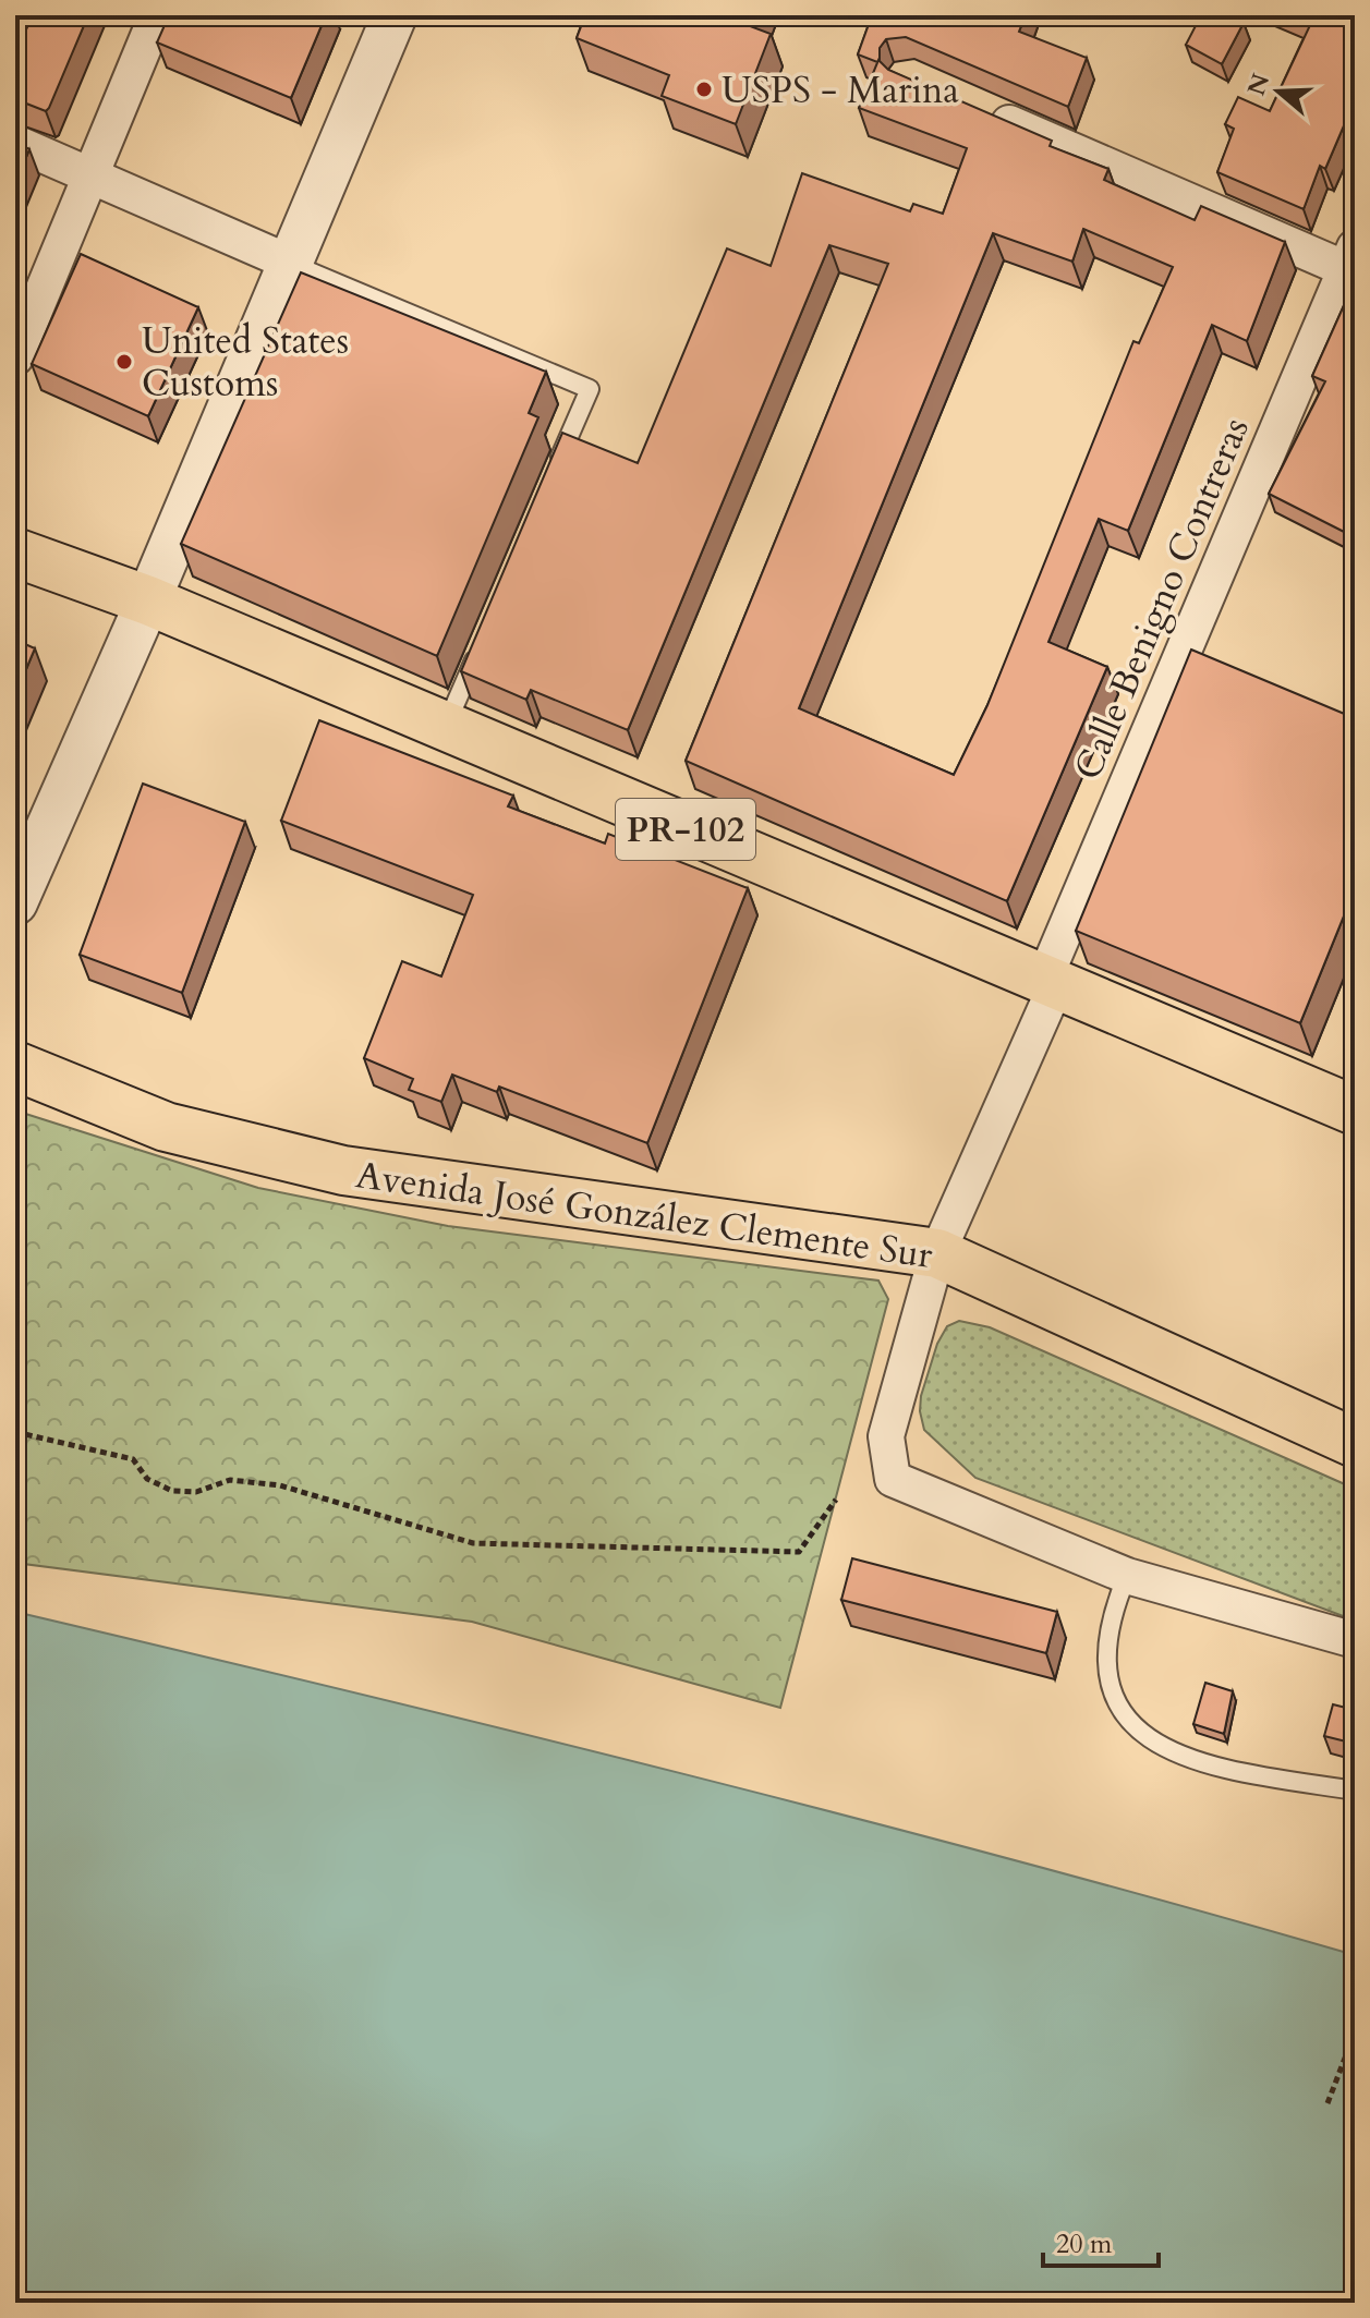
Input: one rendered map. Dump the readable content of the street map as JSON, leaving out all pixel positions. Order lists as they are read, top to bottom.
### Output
{
  "streets": {
    "main road": ["PR-102", "Avenida José González Clemente Sur"],
    "street": ["Calle Benigno Contreras"]
  },
  "crossings": [
    ["Calle Benigno Contreras", "PR-102"],
    ["Calle Benigno Contreras", "Avenida José González Clemente Sur"]
  ],
  "places": ["USPS - Marina", "United States Customs"],
  "scale_bar": "20 m",
  "north": "left"
}
